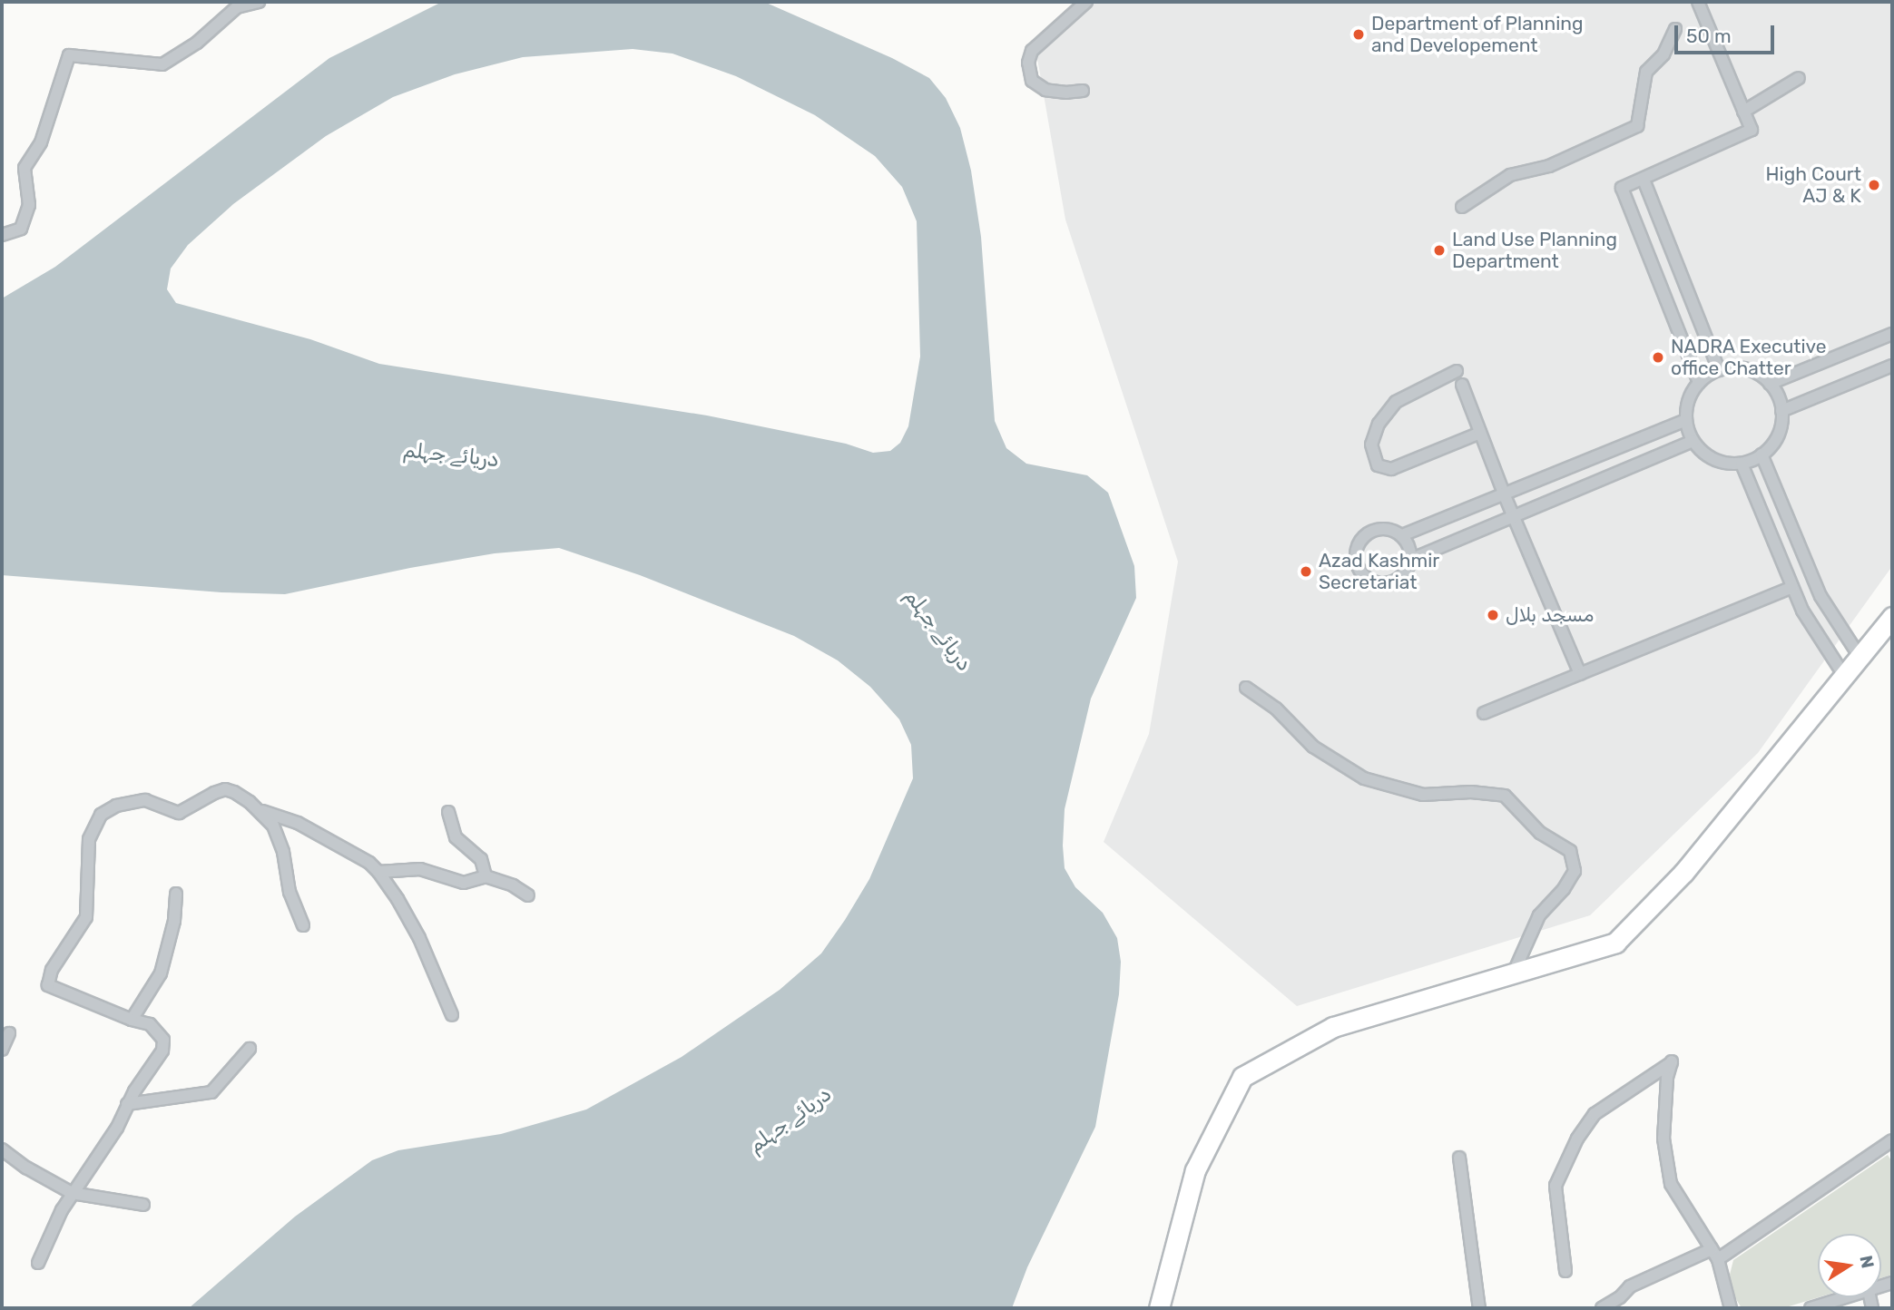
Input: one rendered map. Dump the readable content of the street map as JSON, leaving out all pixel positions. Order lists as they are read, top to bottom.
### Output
{
  "water": ["دریائے جہلم"],
  "places": [
    "Department of Planning and Developement",
    "High Court AJ & K",
    "Land Use Planning Department",
    "NADRA Executive office Chatter",
    "Azad Kashmir Secretariat",
    "مسجد بلال"
  ],
  "scale_bar": "50 m",
  "north": "right"
}
